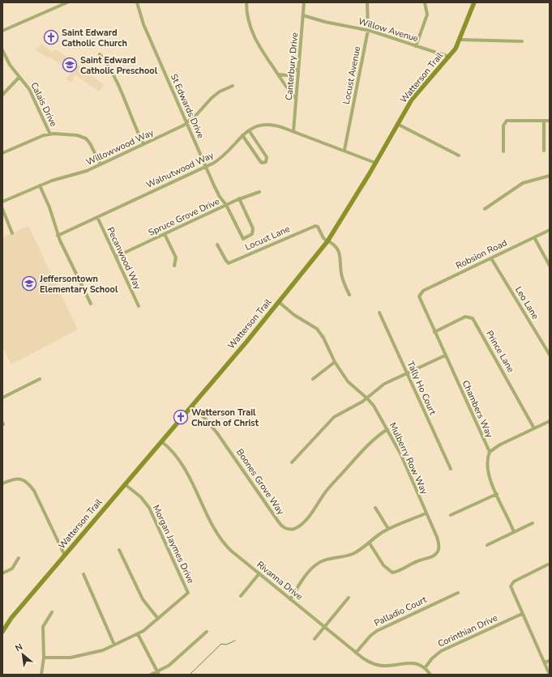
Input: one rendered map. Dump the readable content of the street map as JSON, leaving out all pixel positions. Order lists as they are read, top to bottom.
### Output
{
  "streets": {
    "main road": ["Watterson Trail"],
    "street": [
      "Willow Avenue",
      "Canterbury Drive",
      "Locust Avenue",
      "Calais Drive",
      "St Edwards Drive",
      "Willowwood Way",
      "Walnutwood Way",
      "Spruce Grove Drive",
      "Locust Lane",
      "Robsion Road",
      "Pecanwood Way",
      "Leo Lane",
      "Prince Lane",
      "Tally Ho Court",
      "Chambers Way",
      "Mulberry Row Way",
      "Boones Grove Way",
      "Morgan Jaymes Drive",
      "Rivanna Drive",
      "Palladio Court",
      "Corinthian Drive"
    ]
  },
  "crossings": [
    ["Willow Avenue", "Canterbury Drive"],
    ["Willow Avenue", "Locust Avenue"],
    ["Willow Avenue", "Watterson Trail"],
    ["Canterbury Drive", "Walnutwood Way"],
    ["Locust Avenue", "Walnutwood Way"],
    ["Watterson Trail", "Walnutwood Way"],
    ["Watterson Trail", "Locust Lane"],
    ["Watterson Trail", "Mulberry Row Way"],
    ["Watterson Trail", "Boones Grove Way"],
    ["Watterson Trail", "Morgan Jaymes Drive"],
    ["Watterson Trail", "Rivanna Drive"],
    ["St Edwards Drive", "Willowwood Way"],
    ["St Edwards Drive", "Walnutwood Way"],
    ["St Edwards Drive", "Spruce Grove Drive"],
    ["Walnutwood Way", "Pecanwood Way"],
    ["Spruce Grove Drive", "Pecanwood Way"],
    ["Robsion Road", "Leo Lane"],
    ["Robsion Road", "Chambers Way"],
    ["Prince Lane", "Chambers Way"],
    ["Mulberry Row Way", "Boones Grove Way"],
    ["Rivanna Drive", "Palladio Court"],
    ["Rivanna Drive", "Corinthian Drive"]
  ],
  "places": {
    "church": ["Saint Edward Catholic Church", "Watterson Trail Church of Christ"],
    "school or university": ["Saint Edward Catholic Preschool", "Jeffersontown Elementary School"]
  },
  "north": "top left"
}
